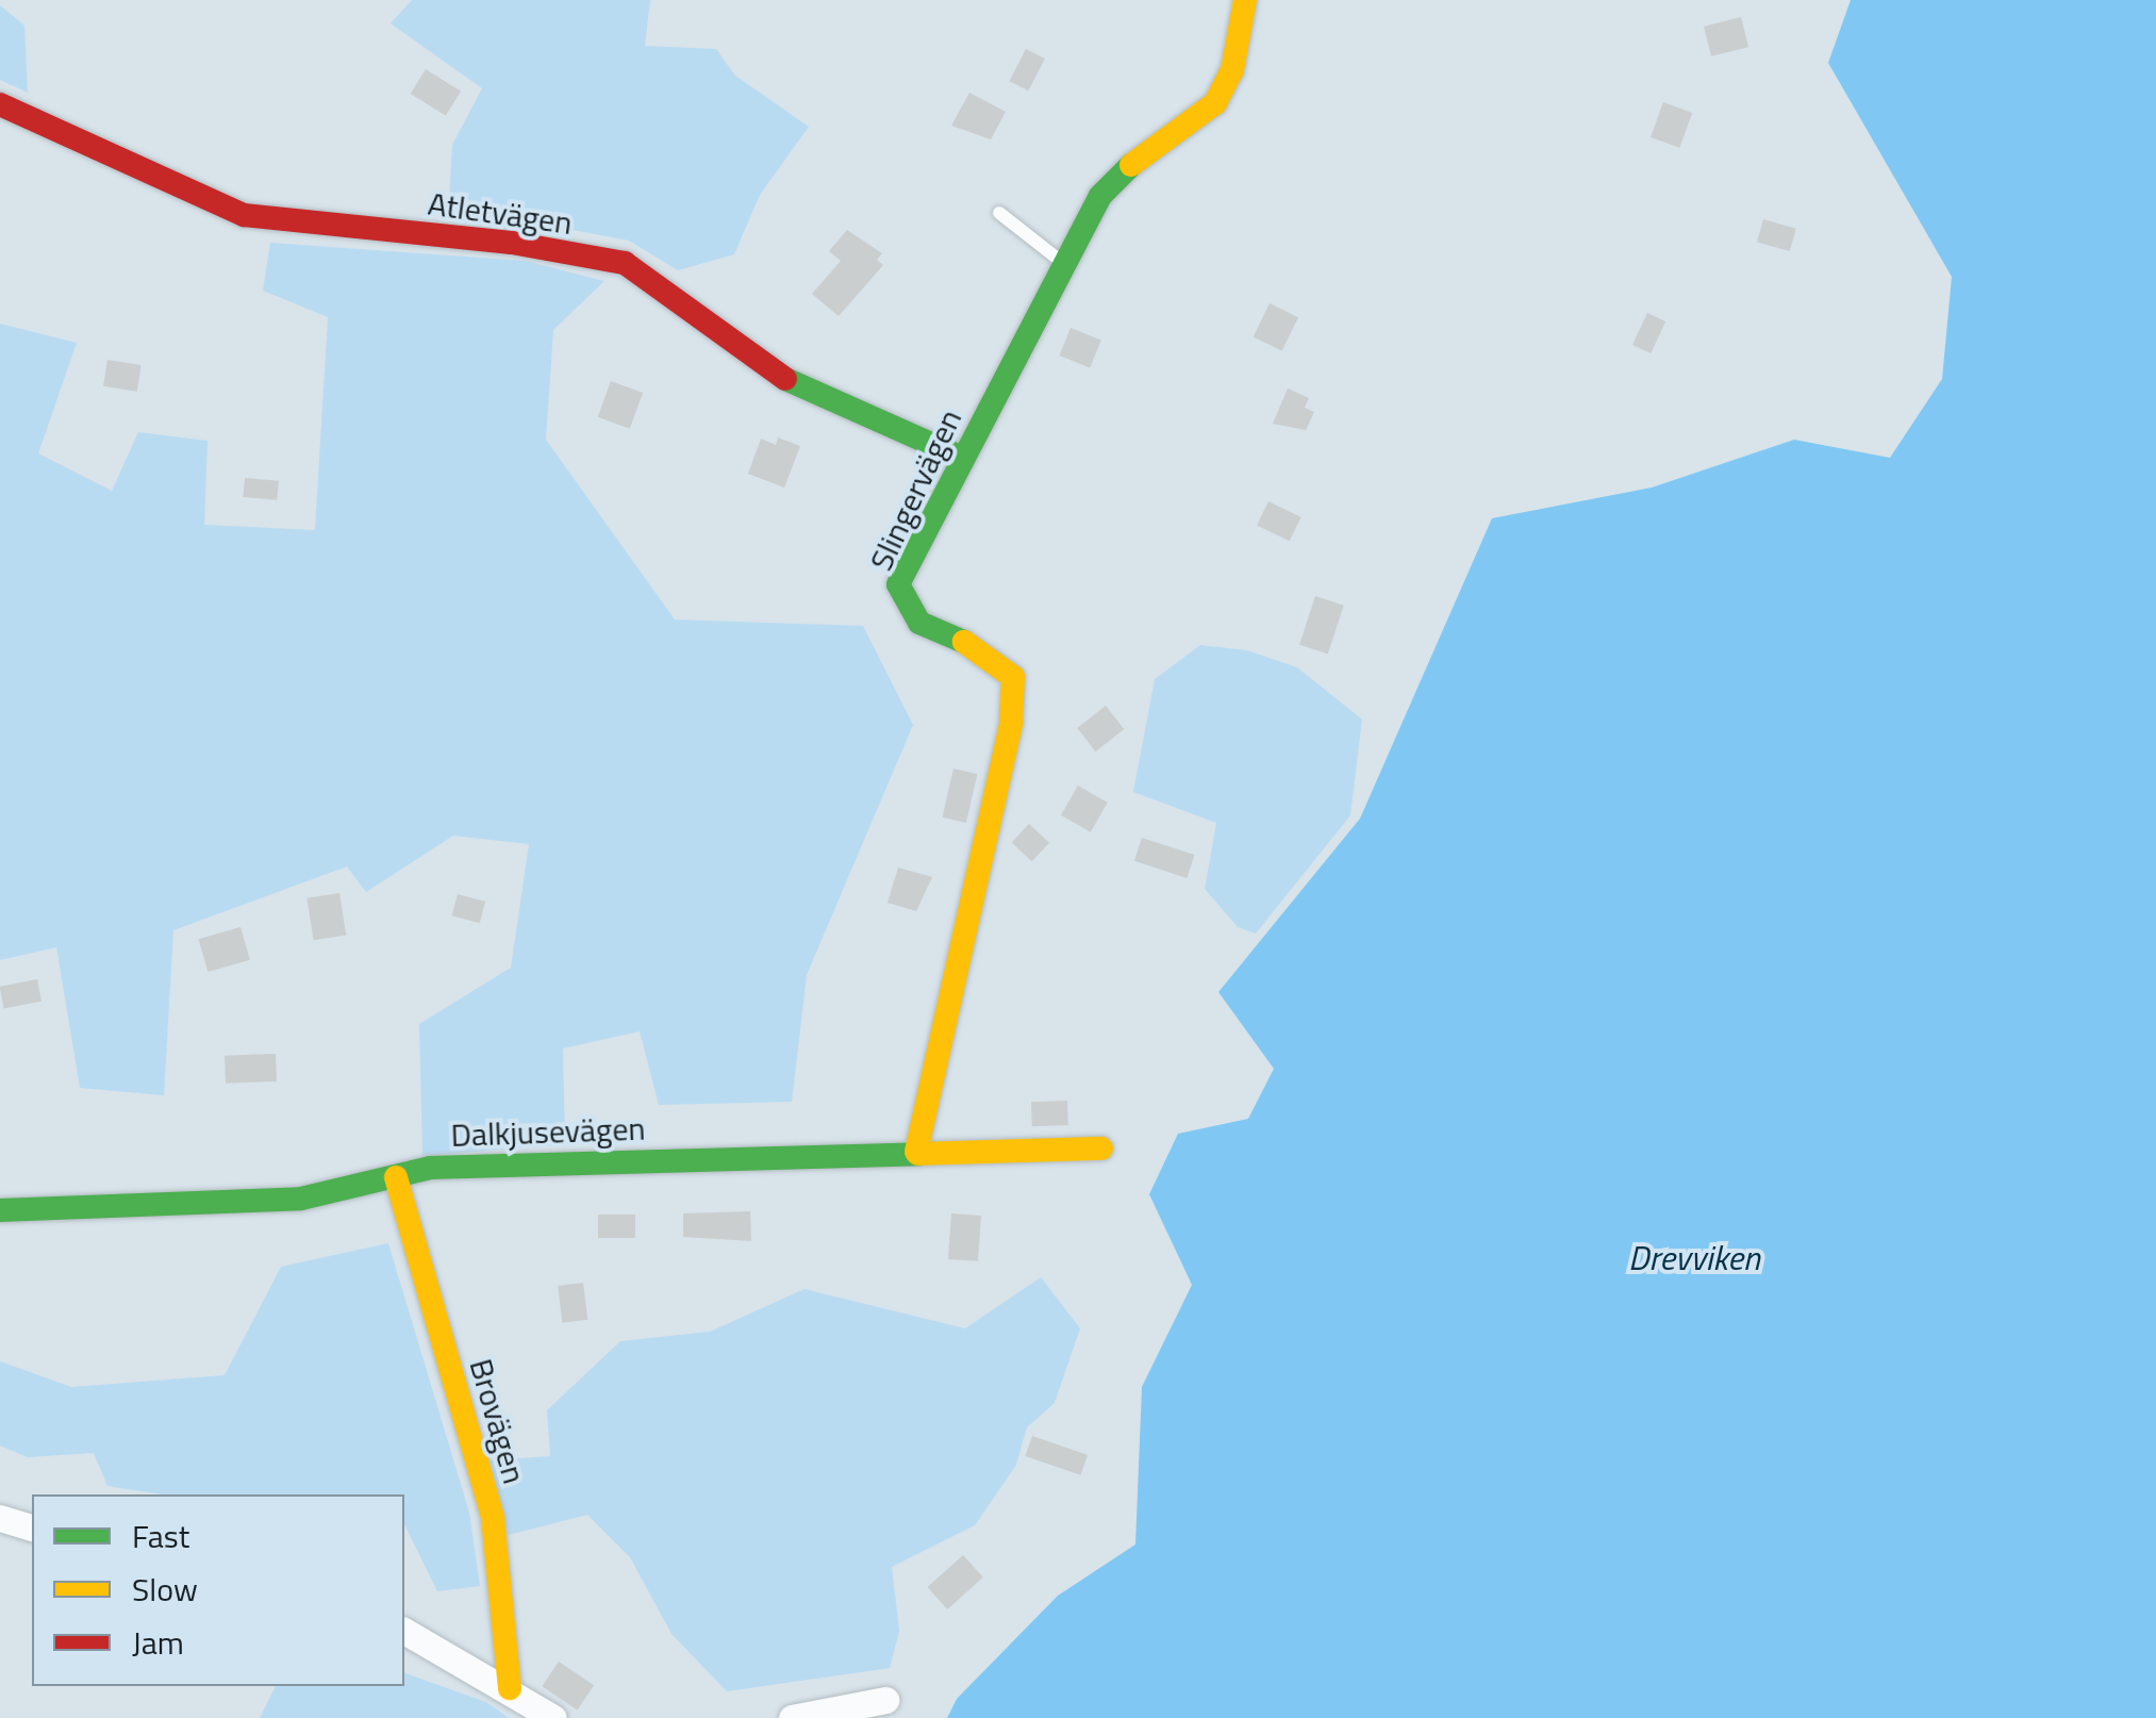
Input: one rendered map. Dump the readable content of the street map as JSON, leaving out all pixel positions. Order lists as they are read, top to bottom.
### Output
{
  "streets": {
    "street": [
      "Atletvägen",
      "Slingervägen",
      "Dalkjusevägen",
      "Brovägen"
    ]
  },
  "crossings": [
    ["Atletvägen", "Slingervägen"],
    ["Slingervägen", "Dalkjusevägen"],
    ["Dalkjusevägen", "Brovägen"]
  ],
  "water": ["Drevviken"],
  "legend": ["Fast", "Slow", "Jam"]
}
